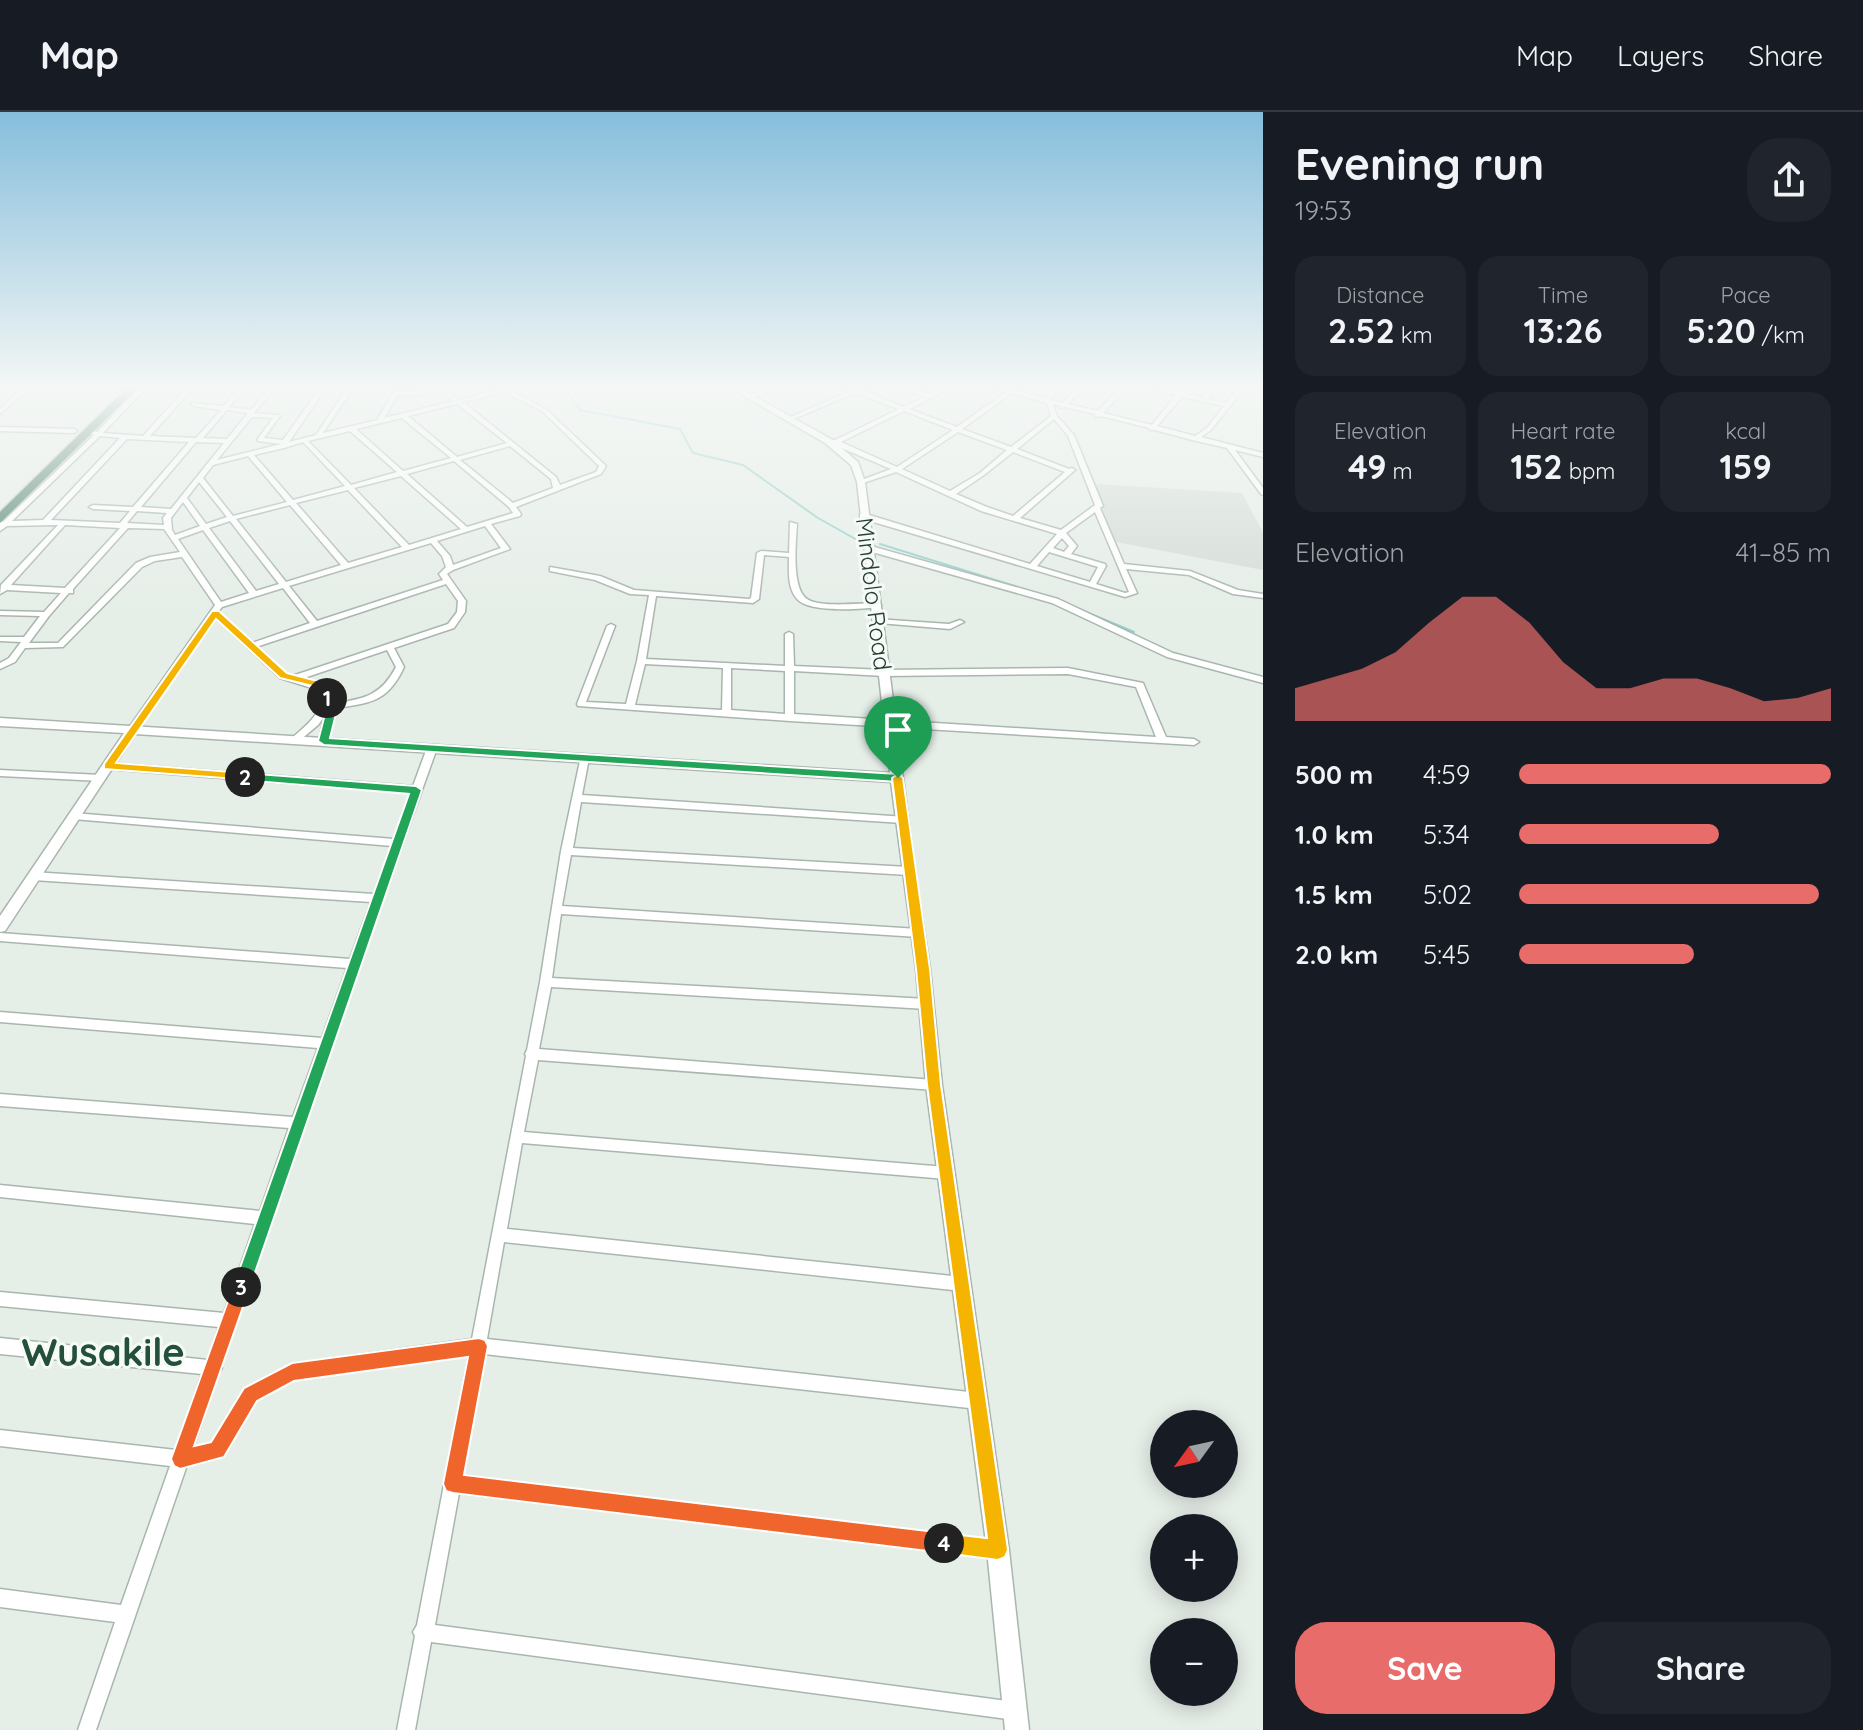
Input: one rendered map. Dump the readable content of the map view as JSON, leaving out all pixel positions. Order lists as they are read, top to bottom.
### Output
{
  "streets": {
    "street": ["Mindolo Road"]
  },
  "districts": ["Wusakile"],
  "north": "bottom left",
  "page": {
    "header": "Map",
    "nav": ["Map", "Layers", "Share"],
    "heading": ["Evening run", "19:53"],
    "stats": [
      ["Distance", "2.52 km"],
      ["Time", "13:26"],
      ["Pace", "5:20 /km"],
      ["Elevation", "49 m"],
      ["Heart rate", "152 bpm"],
      ["kcal", "159"]
    ],
    "chart": ["Elevation", "41–85 m"],
    "pins": [
      "1",
      "2",
      "3",
      "4"
    ],
    "list": [
      {
        "name": "500 m",
        "note": "4:59"
      },
      {
        "name": "1.0 km",
        "note": "5:34"
      },
      {
        "name": "1.5 km",
        "note": "5:02"
      },
      {
        "name": "2.0 km",
        "note": "5:45"
      }
    ],
    "map_buttons": ["+", "−"],
    "buttons": ["Save", "Share"]
  }
}
